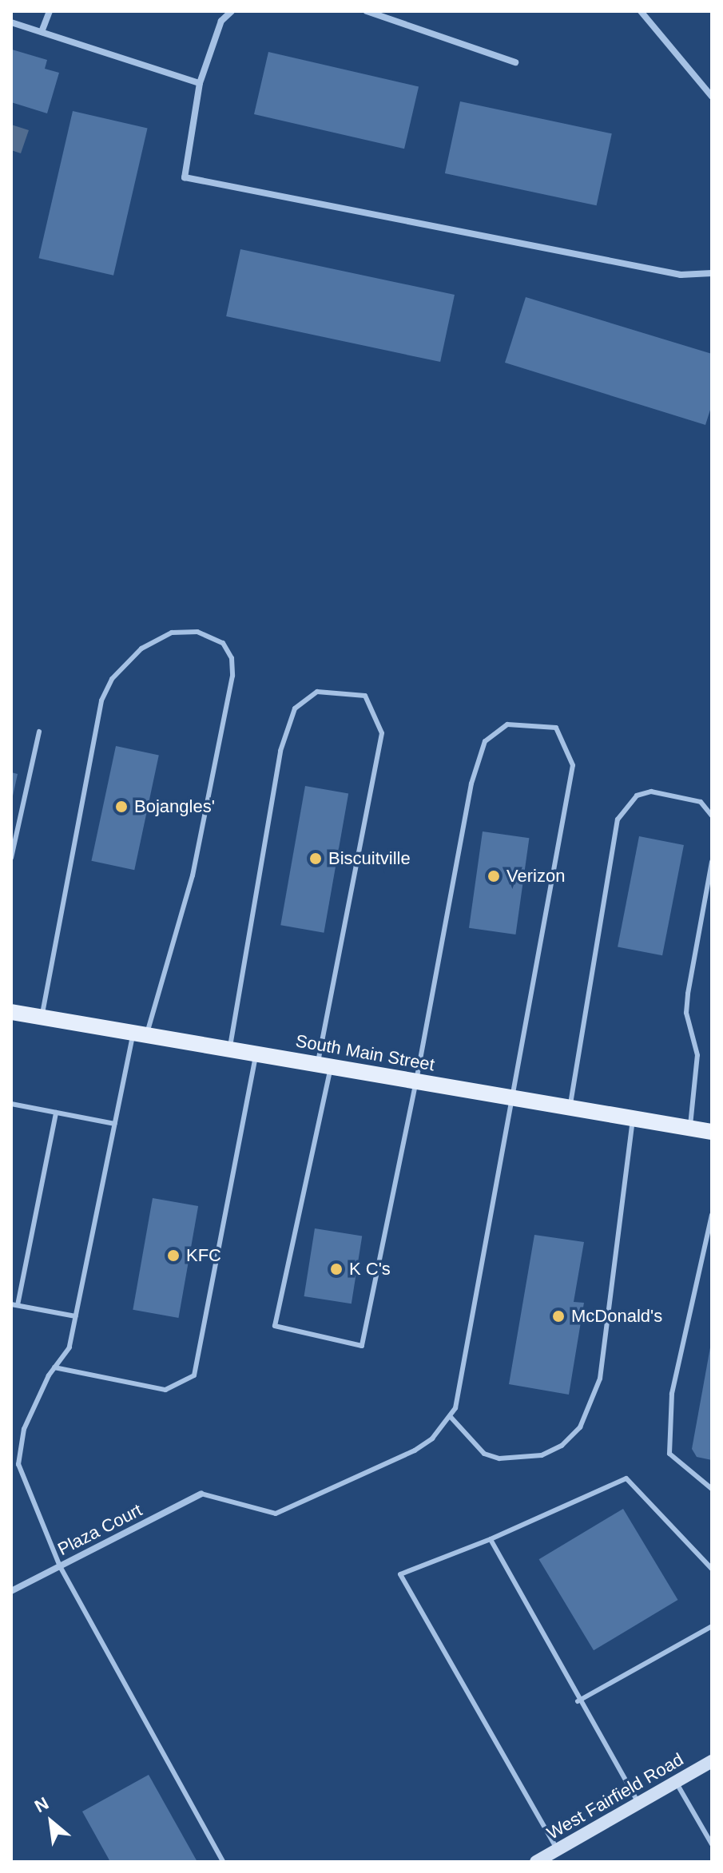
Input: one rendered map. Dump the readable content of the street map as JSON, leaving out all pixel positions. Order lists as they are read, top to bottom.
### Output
{
  "streets": {
    "main road": ["South Main Street", "West Fairfield Road"],
    "street": ["Plaza Court"]
  },
  "places": [
    "Bojangles'",
    "Biscuitville",
    "Verizon",
    "KFC",
    "K C's",
    "McDonald's"
  ],
  "north": "top left"
}
